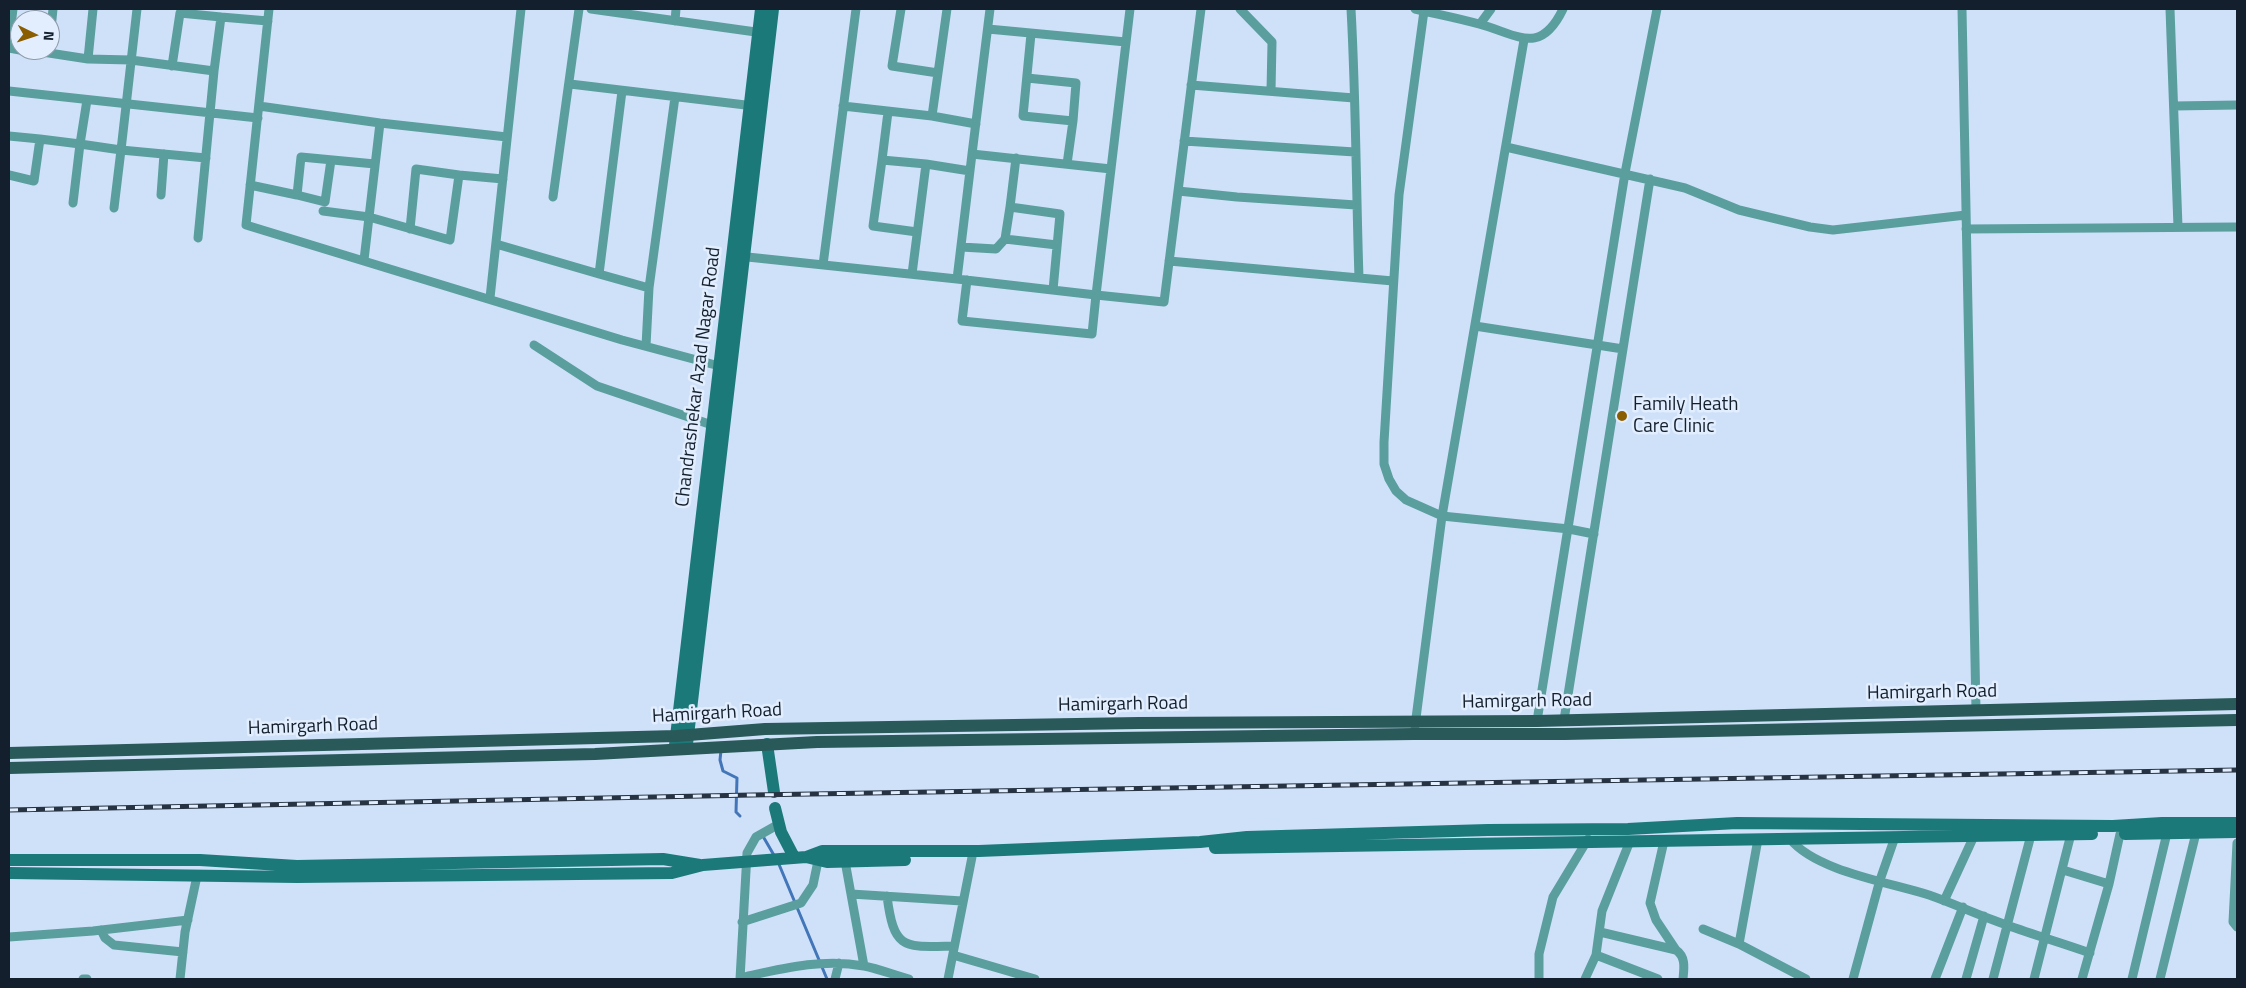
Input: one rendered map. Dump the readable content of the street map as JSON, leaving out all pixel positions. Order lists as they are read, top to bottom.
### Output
{
  "streets": {
    "main road": ["Hamirgarh Road"],
    "street": ["Chandrashekar Azad Nagar Road"]
  },
  "crossings": [
    ["Chandrashekar Azad Nagar Road", "Hamirgarh Road"]
  ],
  "places": ["Family Heath Care Clinic"],
  "north": "right"
}
